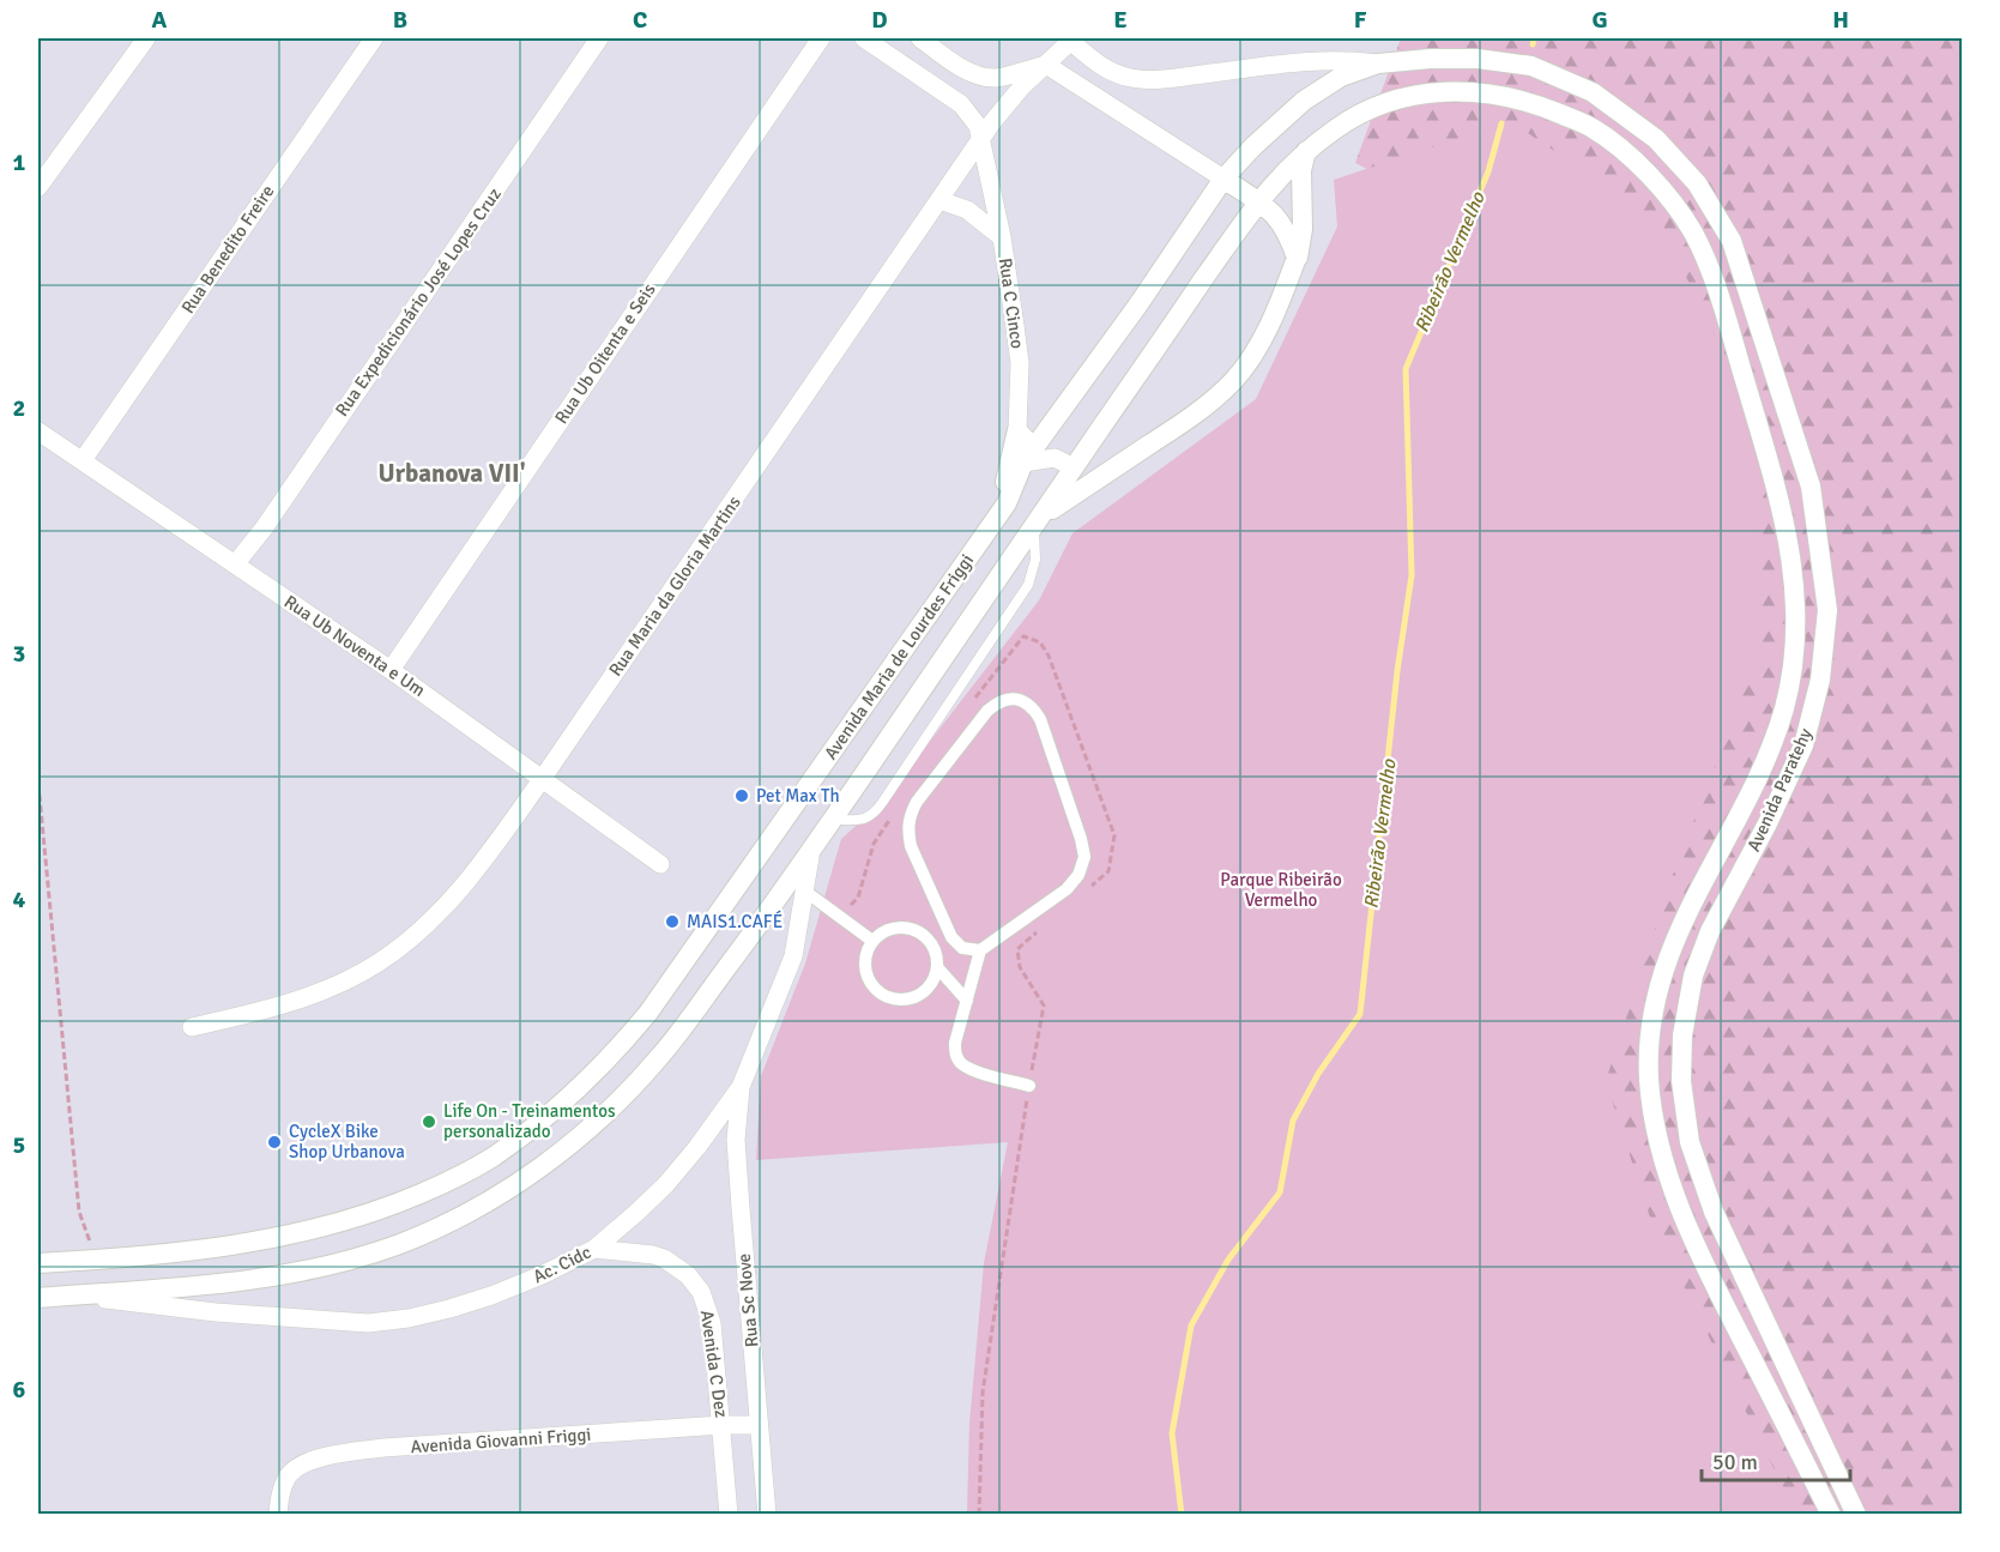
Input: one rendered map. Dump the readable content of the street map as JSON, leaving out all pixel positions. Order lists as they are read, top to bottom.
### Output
{
  "streets": {
    "street": [
      "Rua Benedito Freire",
      "Rua Expedicionário José Lopes Cruz",
      "Rua C Cinco",
      "Rua Ub Oitenta e Seis",
      "Rua Maria da Gloria Martins",
      "Rua Ub Noventa e Um",
      "Avenida Maria de Lourdes Friggi",
      "Avenida Paratehy",
      "Ac. Cidc",
      "Rua Sc Nove",
      "Avenida C Dez",
      "Avenida Giovanni Friggi"
    ]
  },
  "crossings": [
    ["Rua Benedito Freire", "Rua Ub Noventa e Um"],
    ["Rua Expedicionário José Lopes Cruz", "Rua Ub Noventa e Um"],
    ["Rua C Cinco", "Rua Maria da Gloria Martins"],
    ["Rua C Cinco", "Avenida Maria de Lourdes Friggi"],
    ["Rua Ub Oitenta e Seis", "Rua Ub Noventa e Um"],
    ["Rua Maria da Gloria Martins", "Rua Ub Noventa e Um"],
    ["Avenida Maria de Lourdes Friggi", "Avenida Paratehy"],
    ["Ac. Cidc", "Rua Sc Nove"],
    ["Ac. Cidc", "Avenida C Dez"],
    ["Rua Sc Nove", "Avenida Giovanni Friggi"],
    ["Avenida C Dez", "Avenida Giovanni Friggi"]
  ],
  "districts": ["Urbanova VII'"],
  "water": ["Ribeirão Vermelho"],
  "parks": ["Parque Ribeirão Vermelho"],
  "places": [
    "Pet Max Th",
    "MAIS1.CAFÉ",
    "Life On - Treinamentos personalizado",
    "CycleX Bike Shop Urbanova"
  ],
  "scale_bar": "50 m",
  "grid": {
    "columns": [
      "A",
      "B",
      "C",
      "D",
      "E",
      "F",
      "G",
      "H"
    ],
    "rows": [
      "1",
      "2",
      "3",
      "4",
      "5",
      "6"
    ]
  }
}
